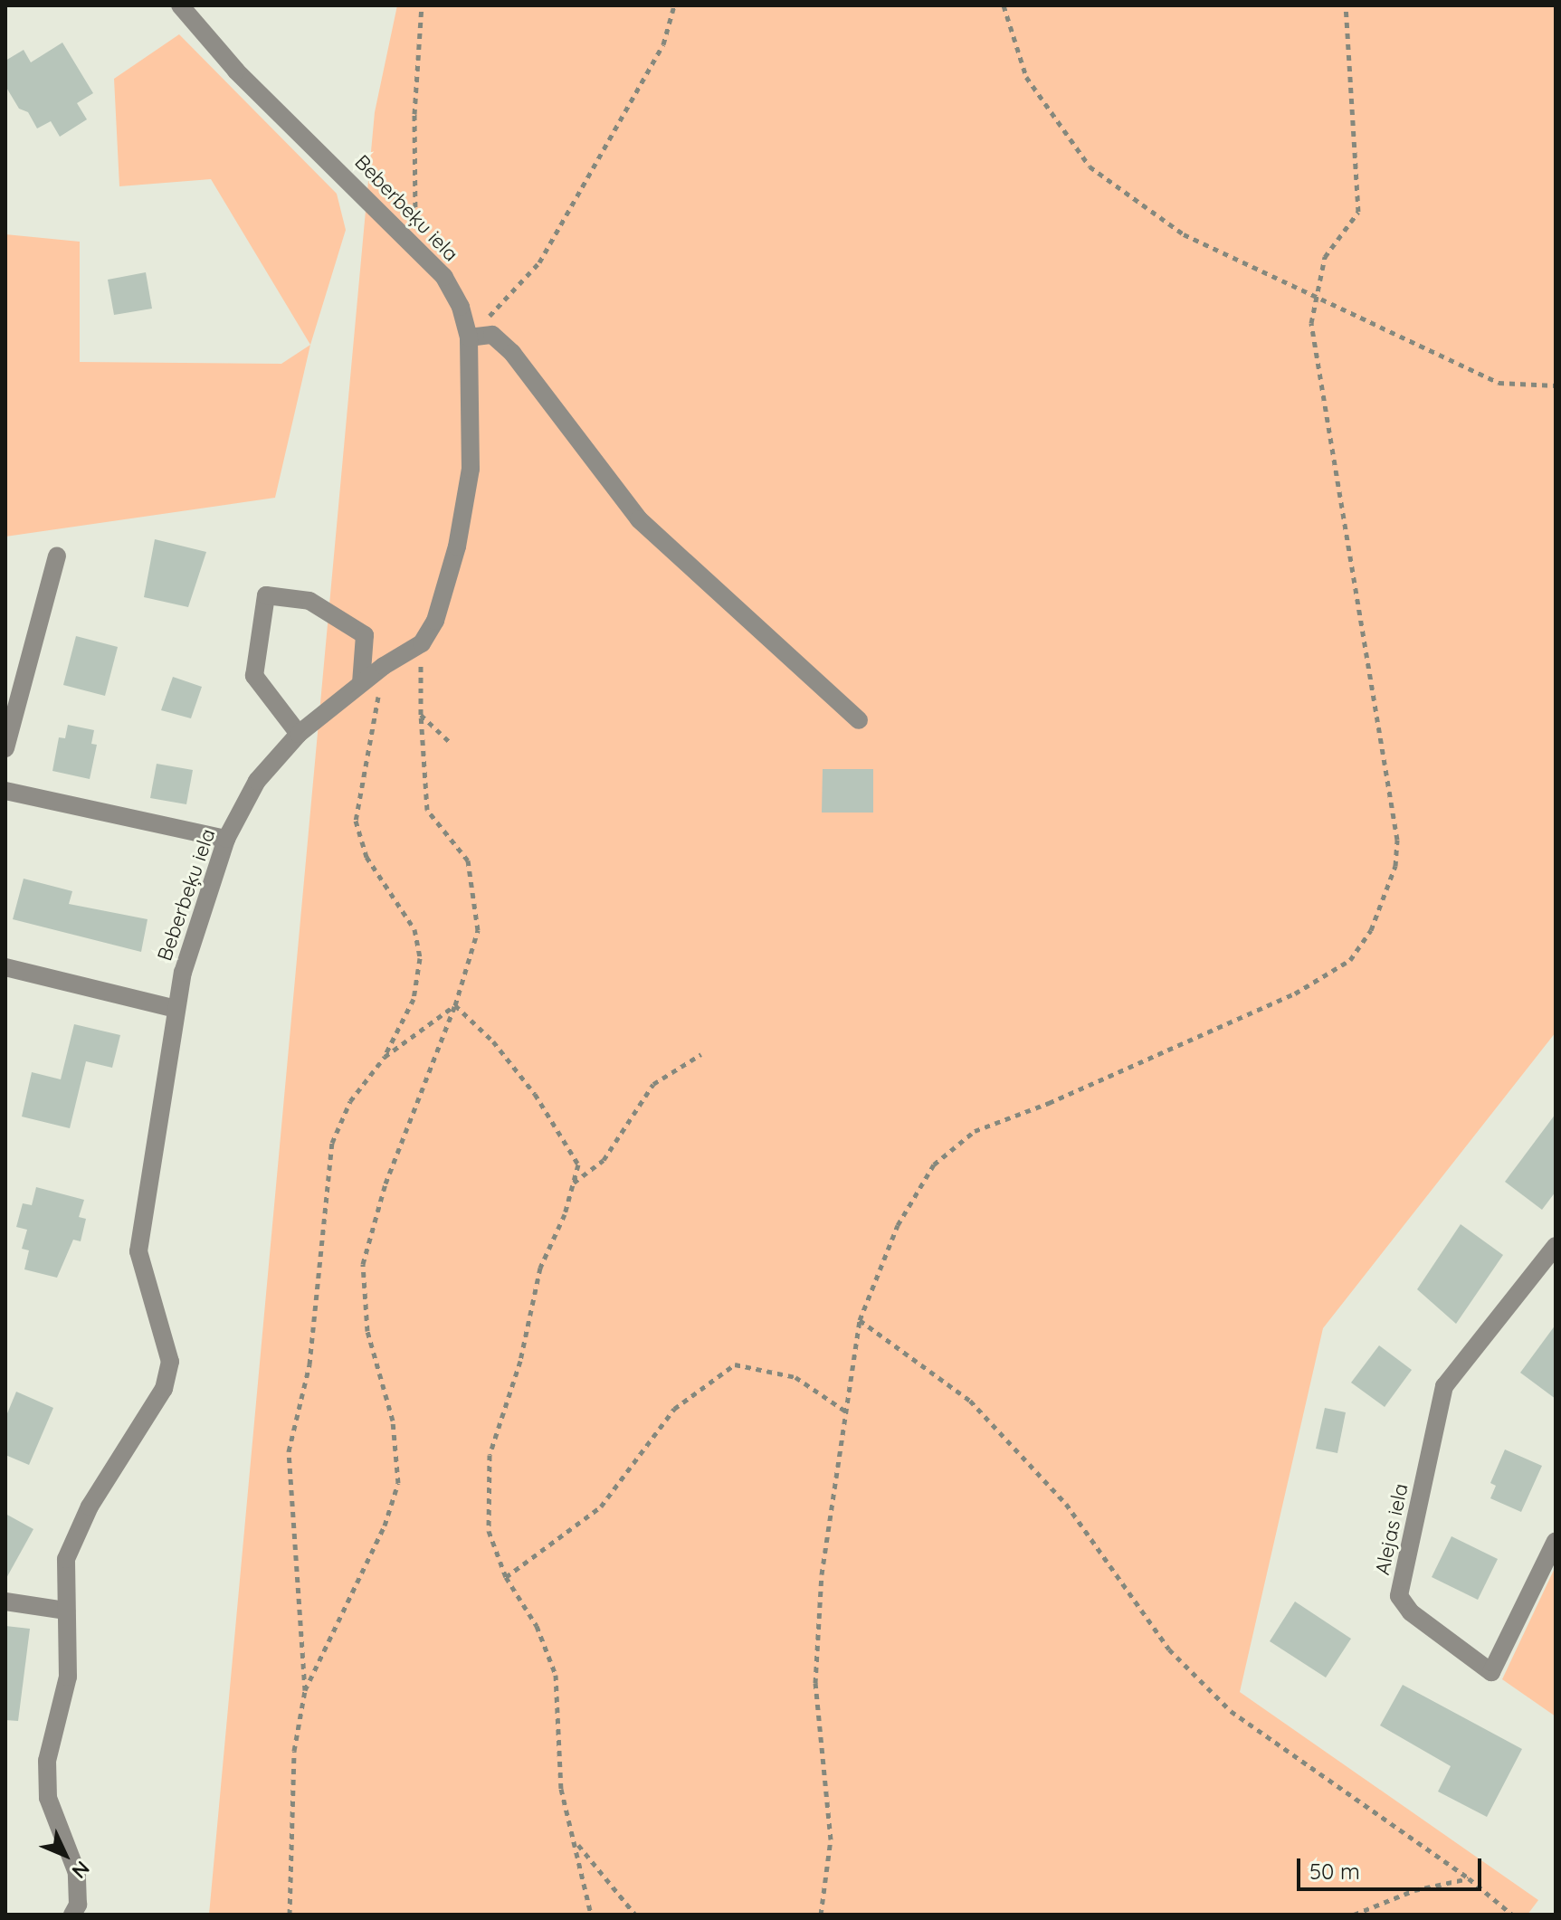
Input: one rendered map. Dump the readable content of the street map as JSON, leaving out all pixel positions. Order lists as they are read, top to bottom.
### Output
{
  "streets": {
    "street": ["Beberbeķu iela", "Alejas iela"]
  },
  "scale_bar": "50 m",
  "north": "bottom right"
}
